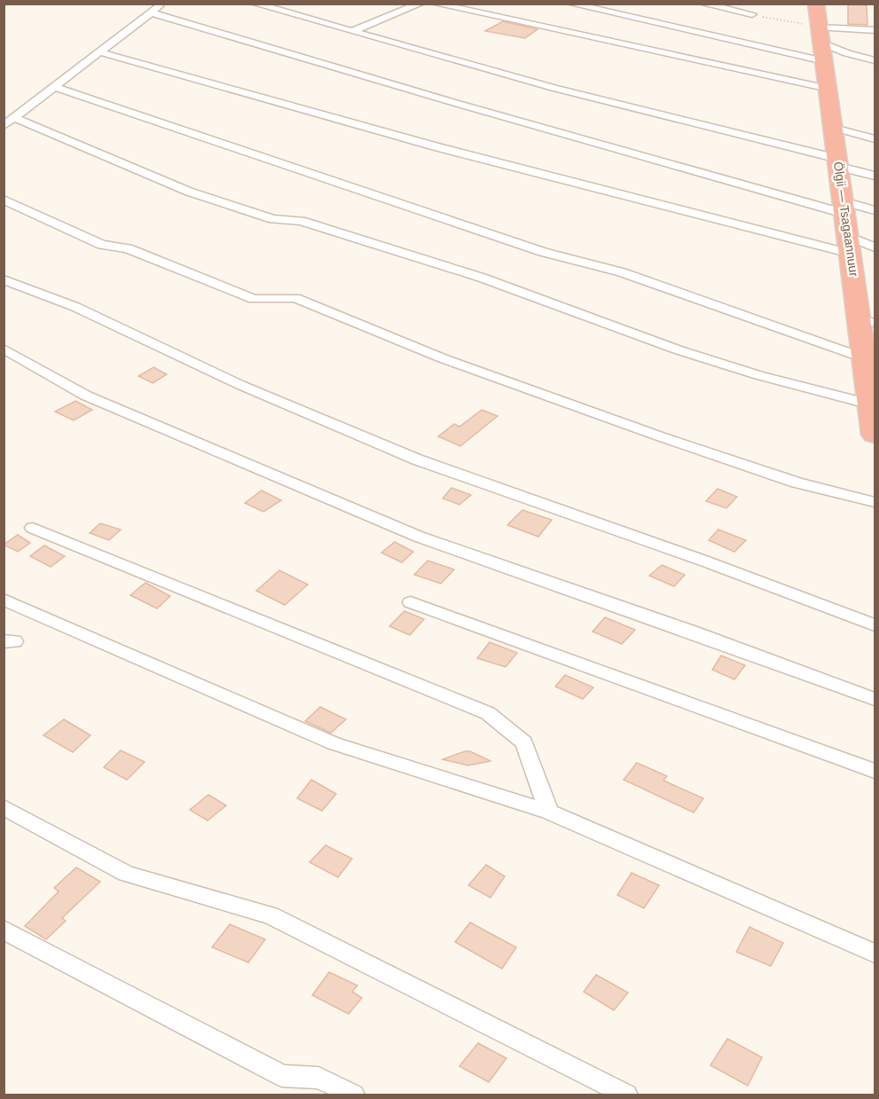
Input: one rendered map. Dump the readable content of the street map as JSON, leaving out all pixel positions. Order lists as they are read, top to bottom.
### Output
{
  "streets": {
    "highway": ["Ölgii — Tsagaannuur"]
  }
}
